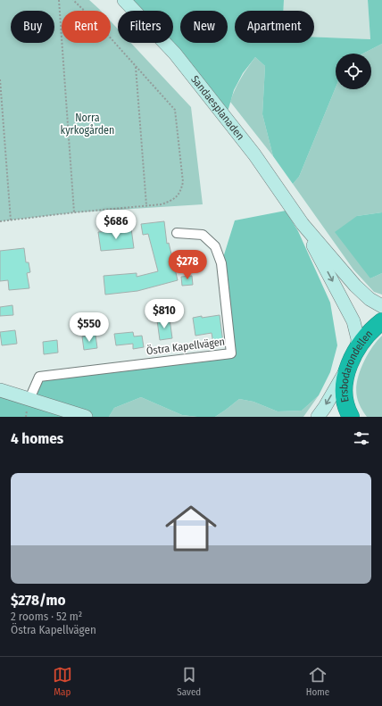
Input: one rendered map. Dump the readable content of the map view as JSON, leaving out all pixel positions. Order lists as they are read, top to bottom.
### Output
{
  "streets": {
    "highway": ["Ersbodarondellen"],
    "main road": ["Sandaesplanaden"],
    "street": ["Östra Kapellvägen"]
  },
  "crossings": [
    ["Sandaesplanaden", "Ersbodarondellen"]
  ],
  "parks": ["Norra kyrkogården"],
  "page": {
    "chip": [
      "Buy",
      "Rent",
      "Filters",
      "New",
      "Apartment"
    ],
    "price": [
      "$686",
      "$278",
      "$810",
      "$550"
    ],
    "heading": "4 homes",
    "list": [
      {
        "name": "$278/mo",
        "note": "2 rooms · 52 m² · Östra Kapellvägen"
      }
    ],
    "tabs": ["Map", "Saved", "Home"]
  }
}
